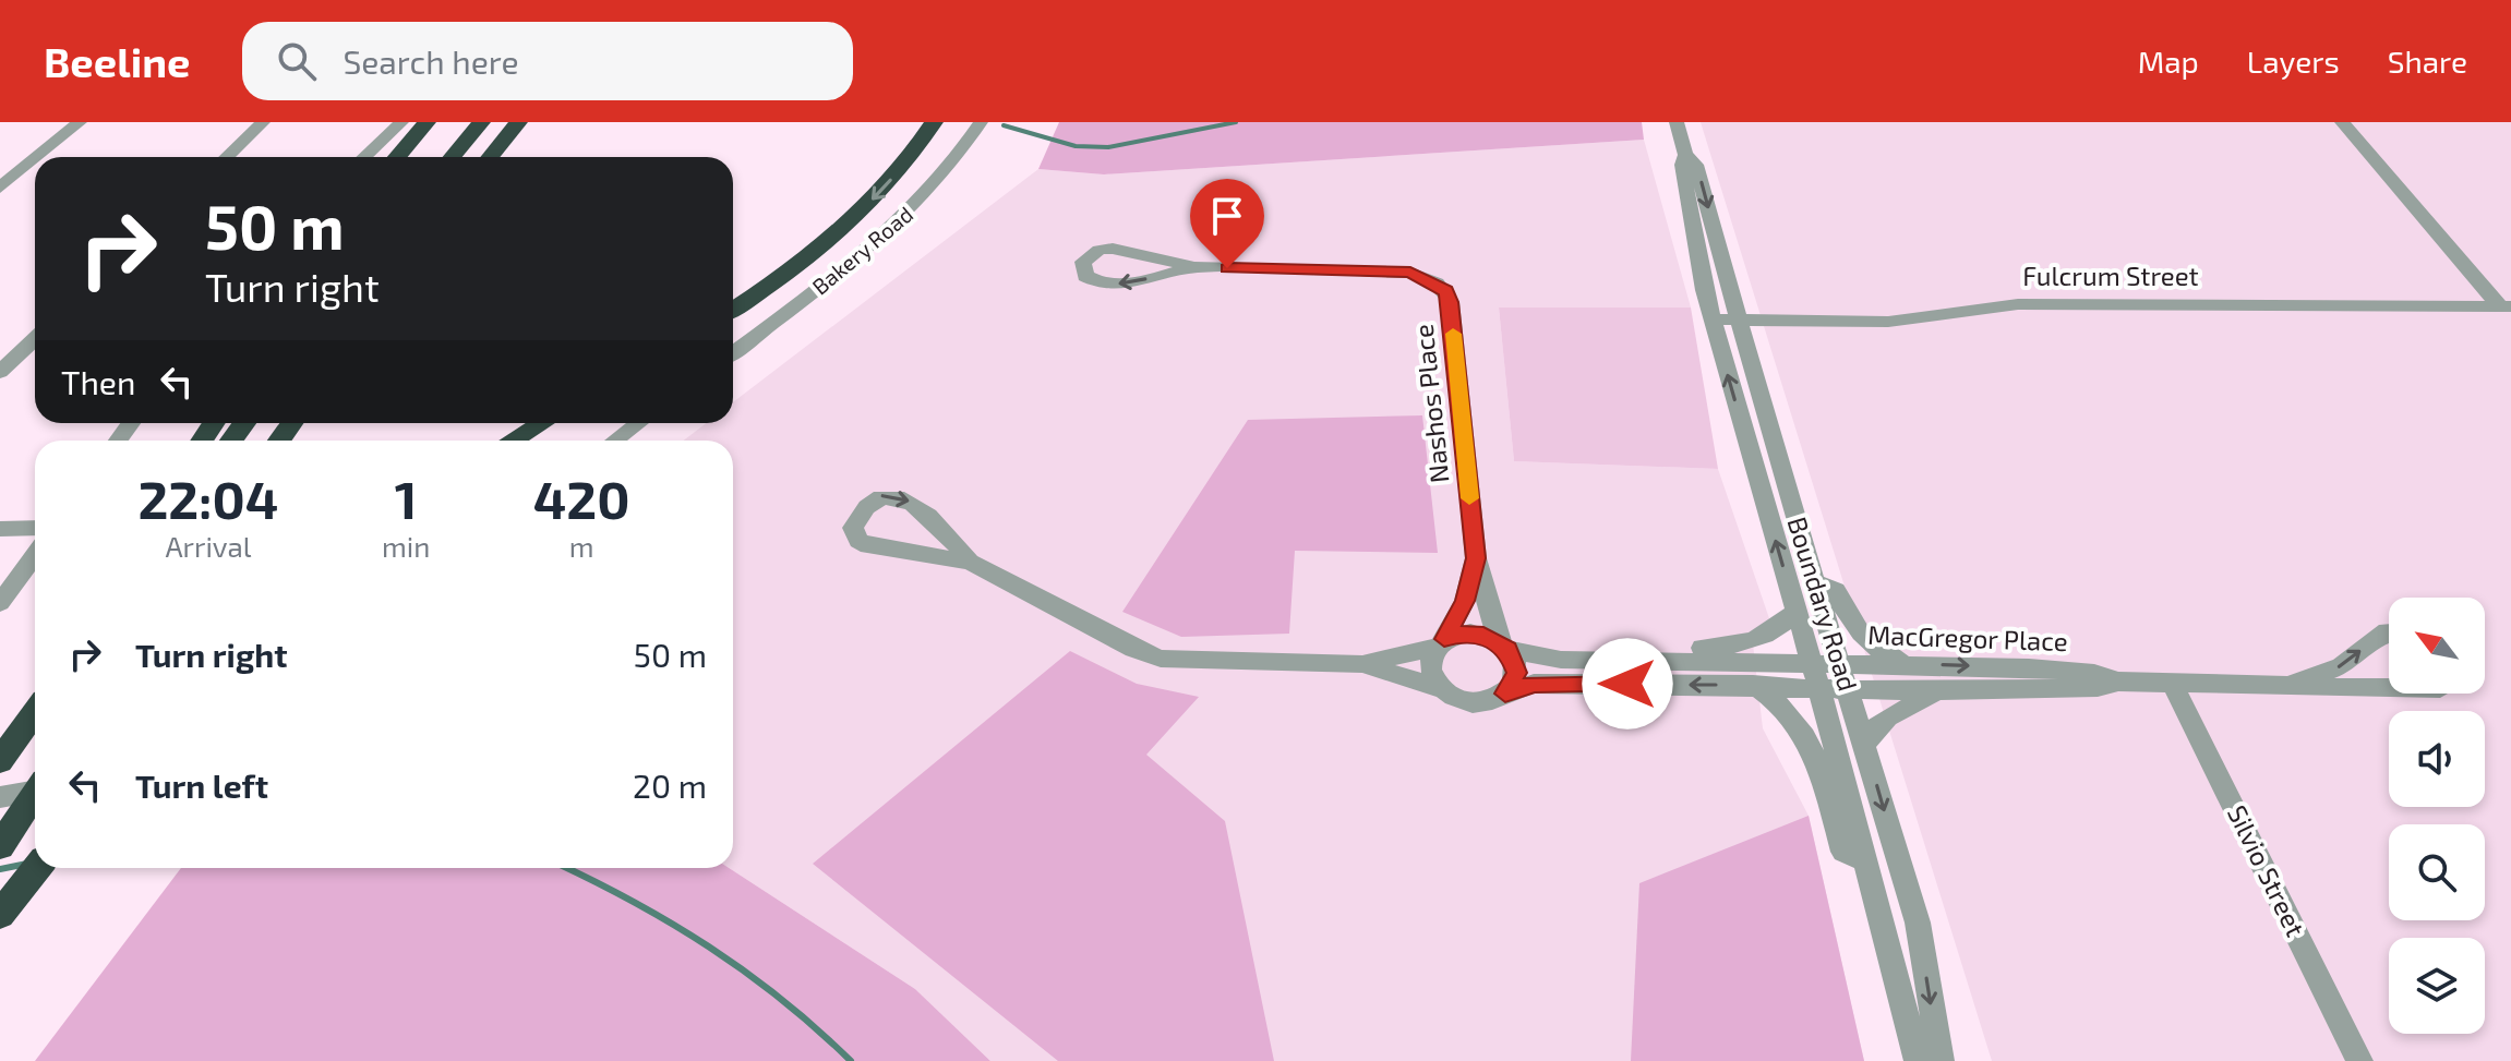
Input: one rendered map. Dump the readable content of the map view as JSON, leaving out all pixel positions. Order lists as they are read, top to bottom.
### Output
{
  "streets": {
    "street": [
      "Bakery Road",
      "Fulcrum Street",
      "Nashos Place",
      "Boundary Road",
      "MacGregor Place",
      "Silvio Street"
    ]
  },
  "crossings": [
    ["Fulcrum Street", "Boundary Road"],
    ["Boundary Road", "MacGregor Place"],
    ["MacGregor Place", "Silvio Street"]
  ],
  "north": "top left",
  "page": {
    "header": "Beeline",
    "search": "Search here",
    "nav": ["Map", "Layers", "Share"],
    "turn": ["50 m", "Turn right"],
    "then": "Then",
    "eta": [
      "22:04",
      "Arrival",
      "1",
      "min",
      "420",
      "m"
    ],
    "list": [
      {
        "name": "Turn right",
        "value": "50 m"
      },
      {
        "name": "Turn left",
        "value": "20 m"
      }
    ]
  }
}
